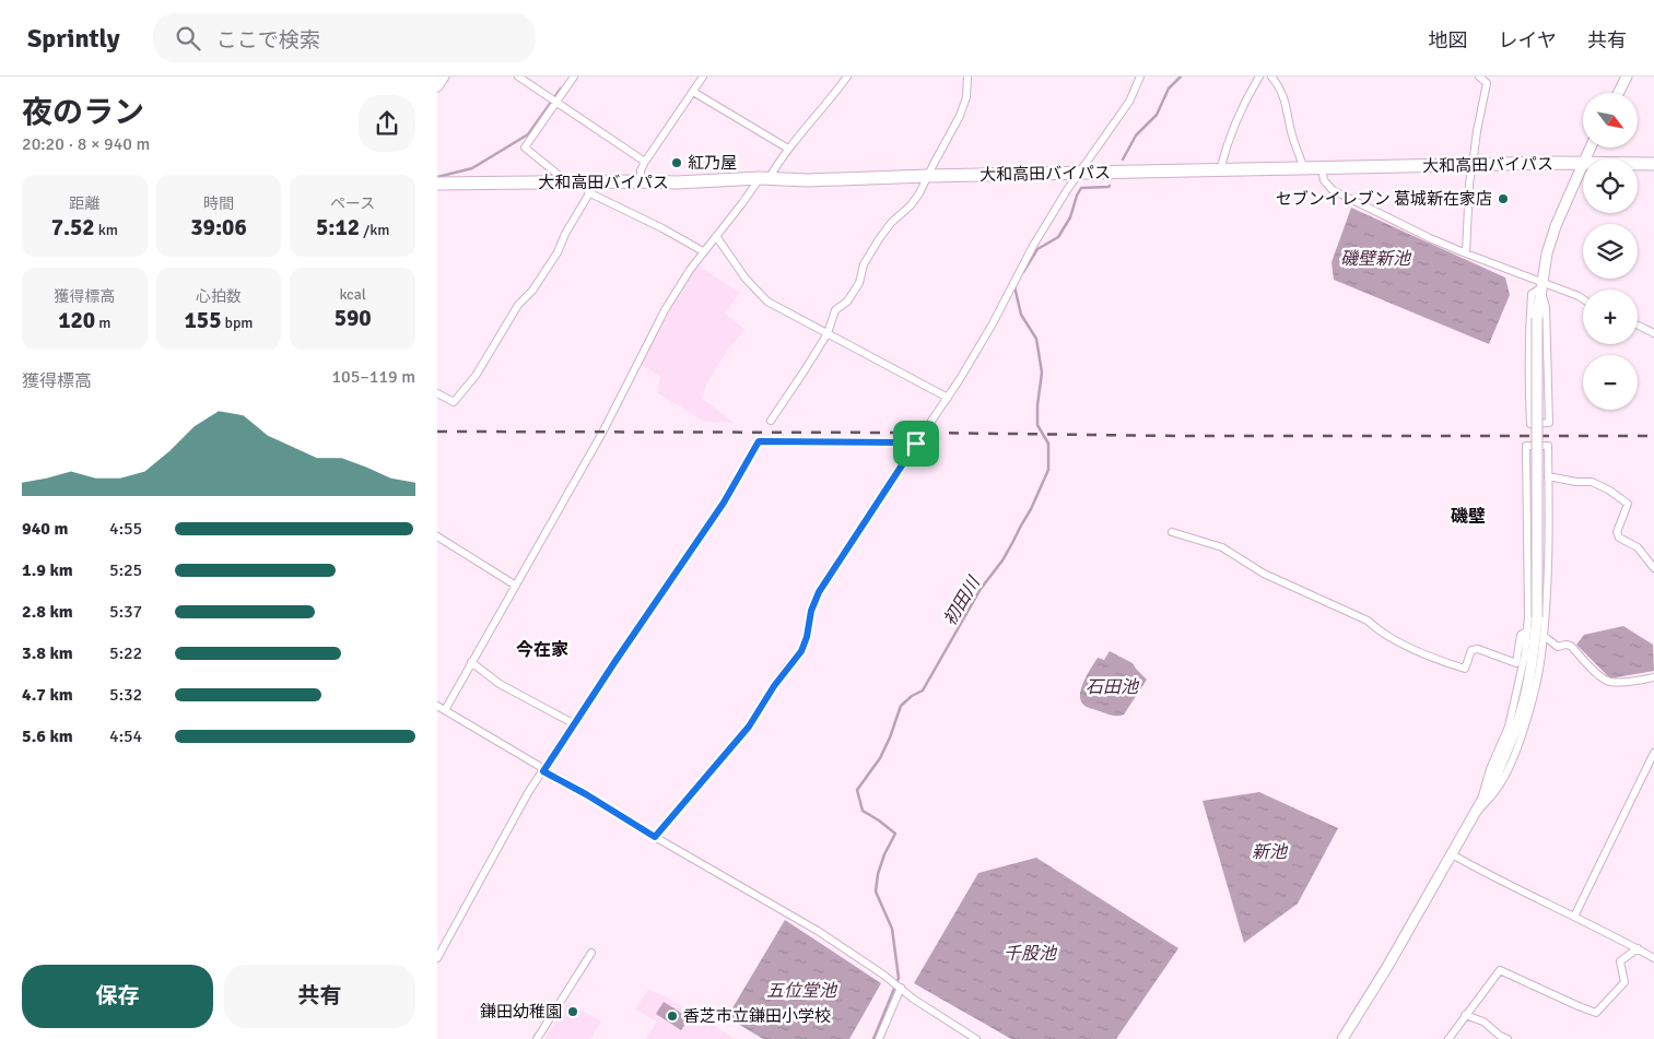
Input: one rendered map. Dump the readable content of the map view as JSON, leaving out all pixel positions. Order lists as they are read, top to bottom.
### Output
{
  "streets": {
    "highway": ["大和高田バイパス"]
  },
  "districts": ["磯壁", "今在家"],
  "water": [
    "磯壁新池",
    "初田川",
    "石田池",
    "新池",
    "千股池",
    "五位堂池"
  ],
  "places": [
    "紅乃屋",
    "セブンイレブン 葛城新在家店",
    "鎌田幼稚園",
    "香芝市立鎌田小学校"
  ],
  "north": "bottom right",
  "page": {
    "header": "Sprintly",
    "search": "ここで検索",
    "nav": ["地図", "レイヤ", "共有"],
    "heading": ["夜のラン", "20:20 · 8 × 940 m"],
    "map_buttons": ["+", "−"],
    "stats": [
      ["距離", "7.52 km"],
      ["時間", "39:06"],
      ["ペース", "5:12 /km"],
      ["獲得標高", "120 m"],
      ["心拍数", "155 bpm"],
      ["kcal", "590"]
    ],
    "chart": ["獲得標高", "105–119 m"],
    "list": [
      {
        "name": "940 m",
        "note": "4:55"
      },
      {
        "name": "1.9 km",
        "note": "5:25"
      },
      {
        "name": "2.8 km",
        "note": "5:37"
      },
      {
        "name": "3.8 km",
        "note": "5:22"
      },
      {
        "name": "4.7 km",
        "note": "5:32"
      },
      {
        "name": "5.6 km",
        "note": "4:54"
      }
    ],
    "buttons": ["保存", "共有"]
  }
}
